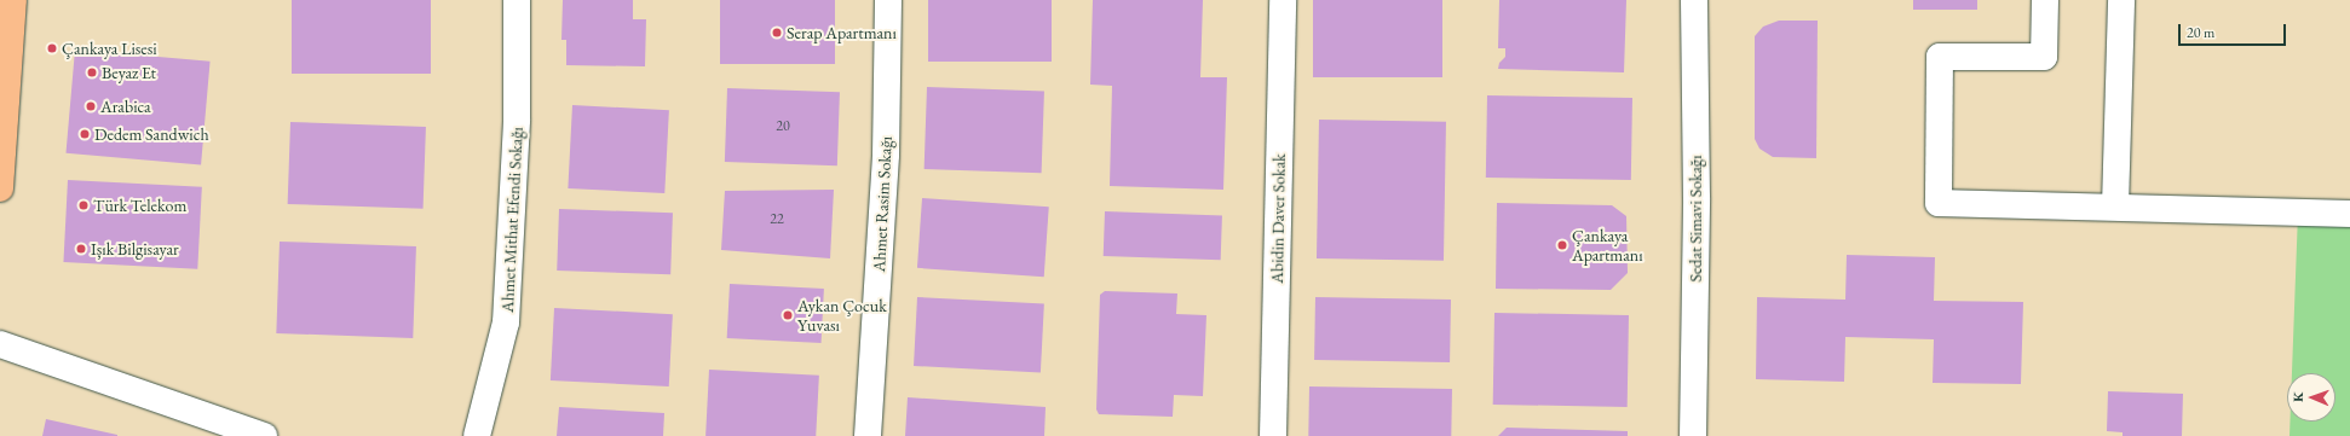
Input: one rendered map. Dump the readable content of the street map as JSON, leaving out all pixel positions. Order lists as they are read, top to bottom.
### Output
{
  "streets": {
    "street": [
      "Ahmet Rasim Sokağı",
      "Abidin Daver Sokak",
      "Sedat Simavi Sokağı",
      "Ahmet Mithat Efendi Sokağı"
    ]
  },
  "places": [
    "Serap Apartmanı",
    "Çankaya Lisesi",
    "Beyaz Et",
    "Arabica",
    "Dedem Sandwich",
    "Türk Telekom",
    "Çankaya Apartmanı",
    "Işık Bilgisayar",
    "Aykan Çocuk Yuvası"
  ],
  "house_numbers": ["20", "22"],
  "scale_bar": "20 m",
  "north": "left"
}
